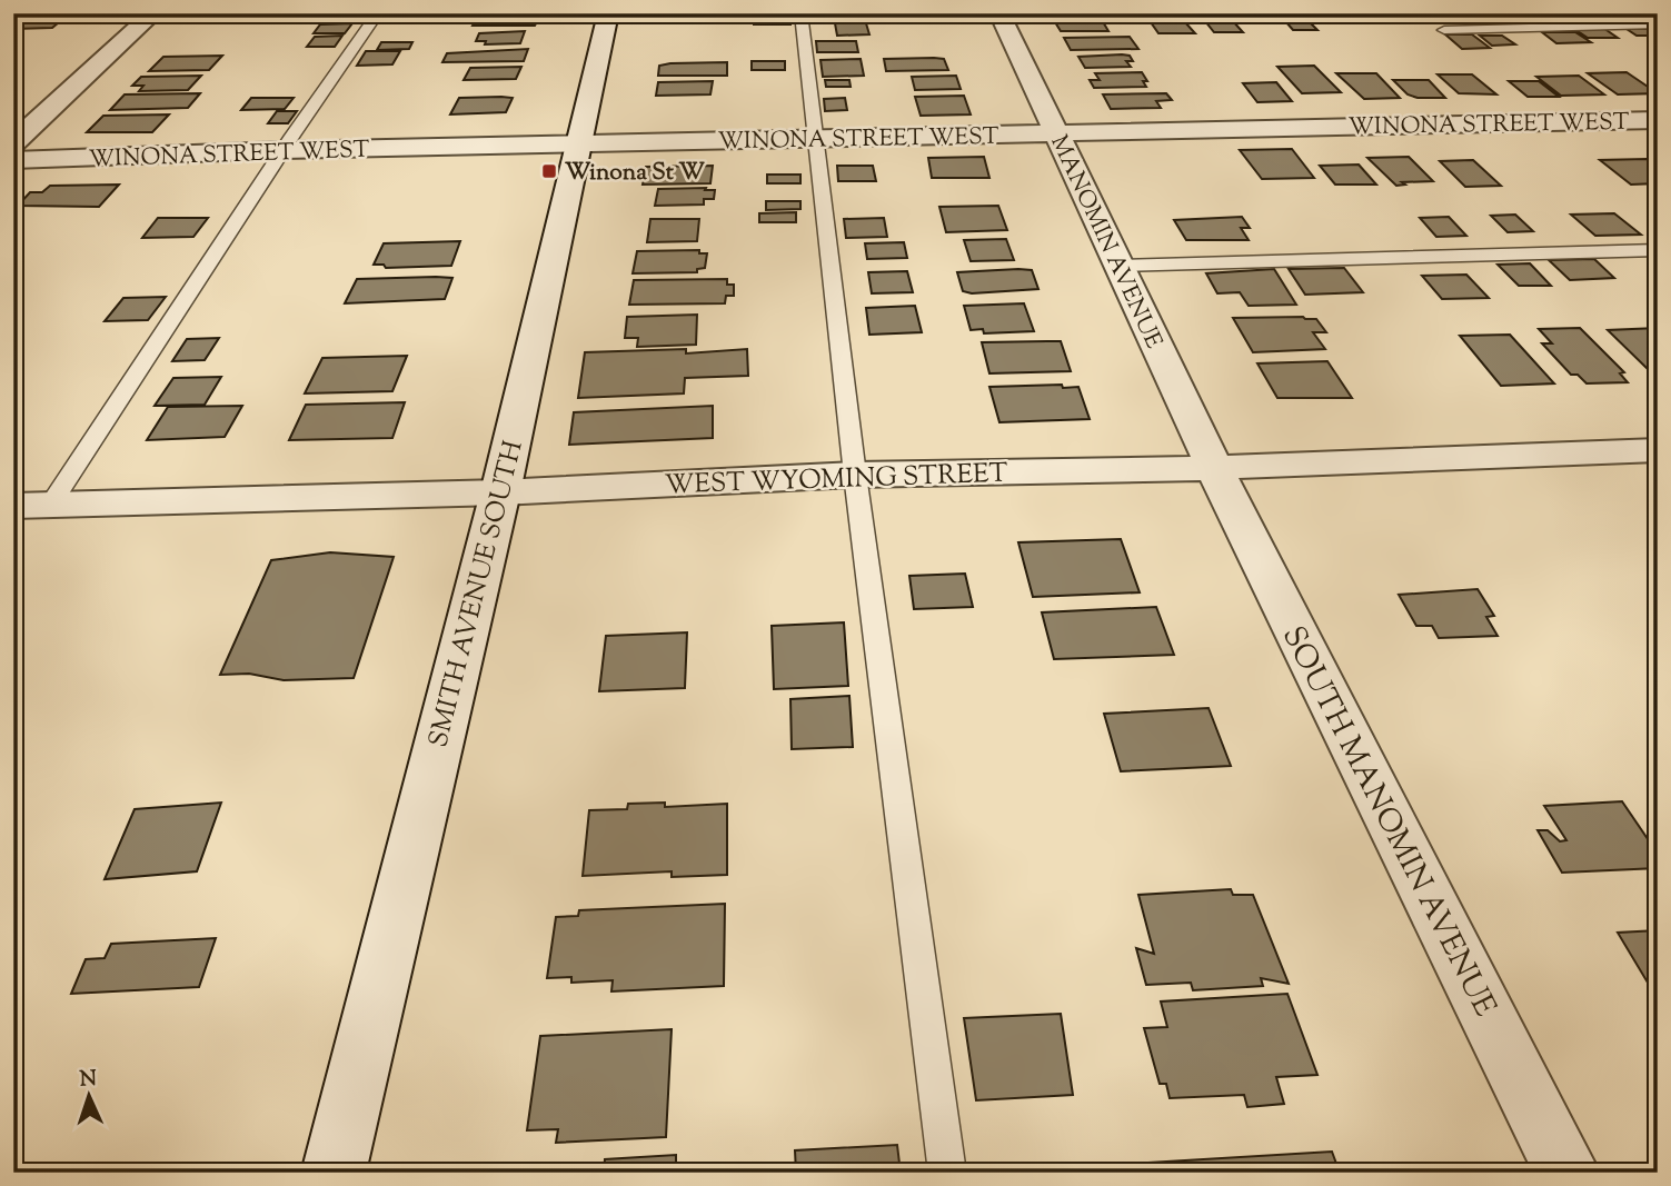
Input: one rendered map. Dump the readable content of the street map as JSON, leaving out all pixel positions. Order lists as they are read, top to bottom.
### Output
{
  "streets": {
    "street": [
      "WINONA STREET WEST",
      "MANOMIN AVENUE",
      "WEST WYOMING STREET",
      "SMITH AVENUE SOUTH",
      "SOUTH MANOMIN AVENUE"
    ]
  },
  "crossings": [
    ["WINONA STREET WEST", "MANOMIN AVENUE"],
    ["WINONA STREET WEST", "SMITH AVENUE SOUTH"],
    ["MANOMIN AVENUE", "WEST WYOMING STREET"],
    ["MANOMIN AVENUE", "SOUTH MANOMIN AVENUE"],
    ["WEST WYOMING STREET", "SMITH AVENUE SOUTH"],
    ["WEST WYOMING STREET", "SOUTH MANOMIN AVENUE"]
  ],
  "places": {
    "transit": ["Winona St W"]
  },
  "north": "top"
}
